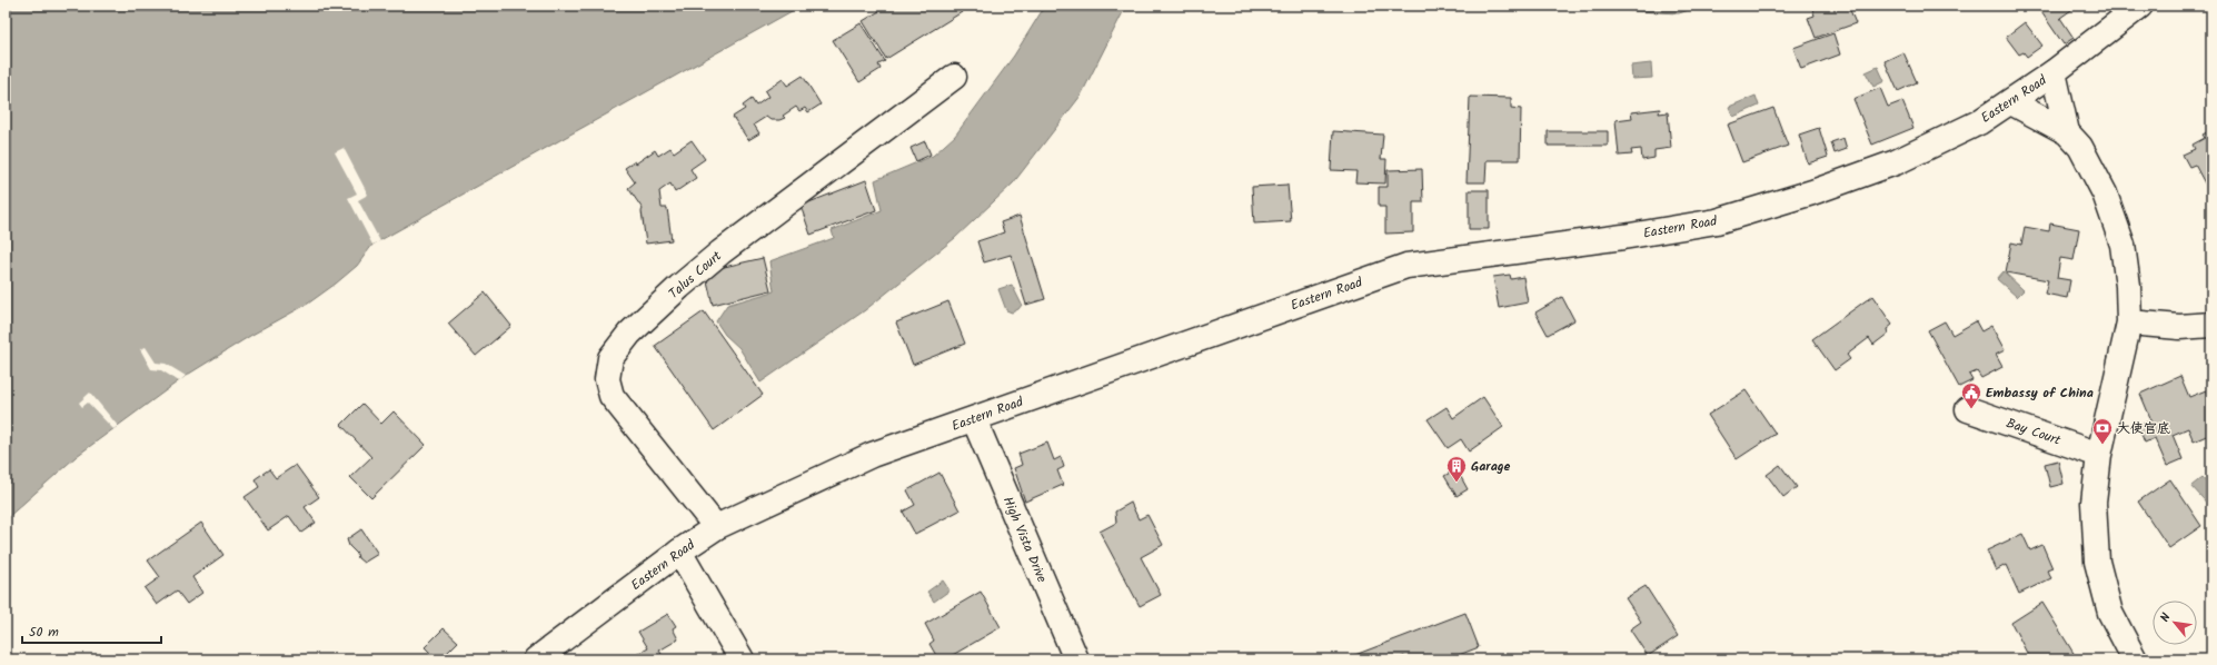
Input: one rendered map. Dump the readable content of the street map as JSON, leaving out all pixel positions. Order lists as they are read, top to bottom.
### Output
{
  "streets": {
    "main road": [
      "Eastern Road",
      "Talus Court",
      "Bay Court",
      "High Vista Drive"
    ]
  },
  "crossings": [
    ["Eastern Road", "Talus Court"],
    ["Eastern Road", "High Vista Drive"]
  ],
  "places": {
    "public building": ["Embassy of China"],
    "bank": ["大使官底"],
    "building": ["Garage"]
  },
  "scale_bar": "50 m",
  "north": "top left"
}
